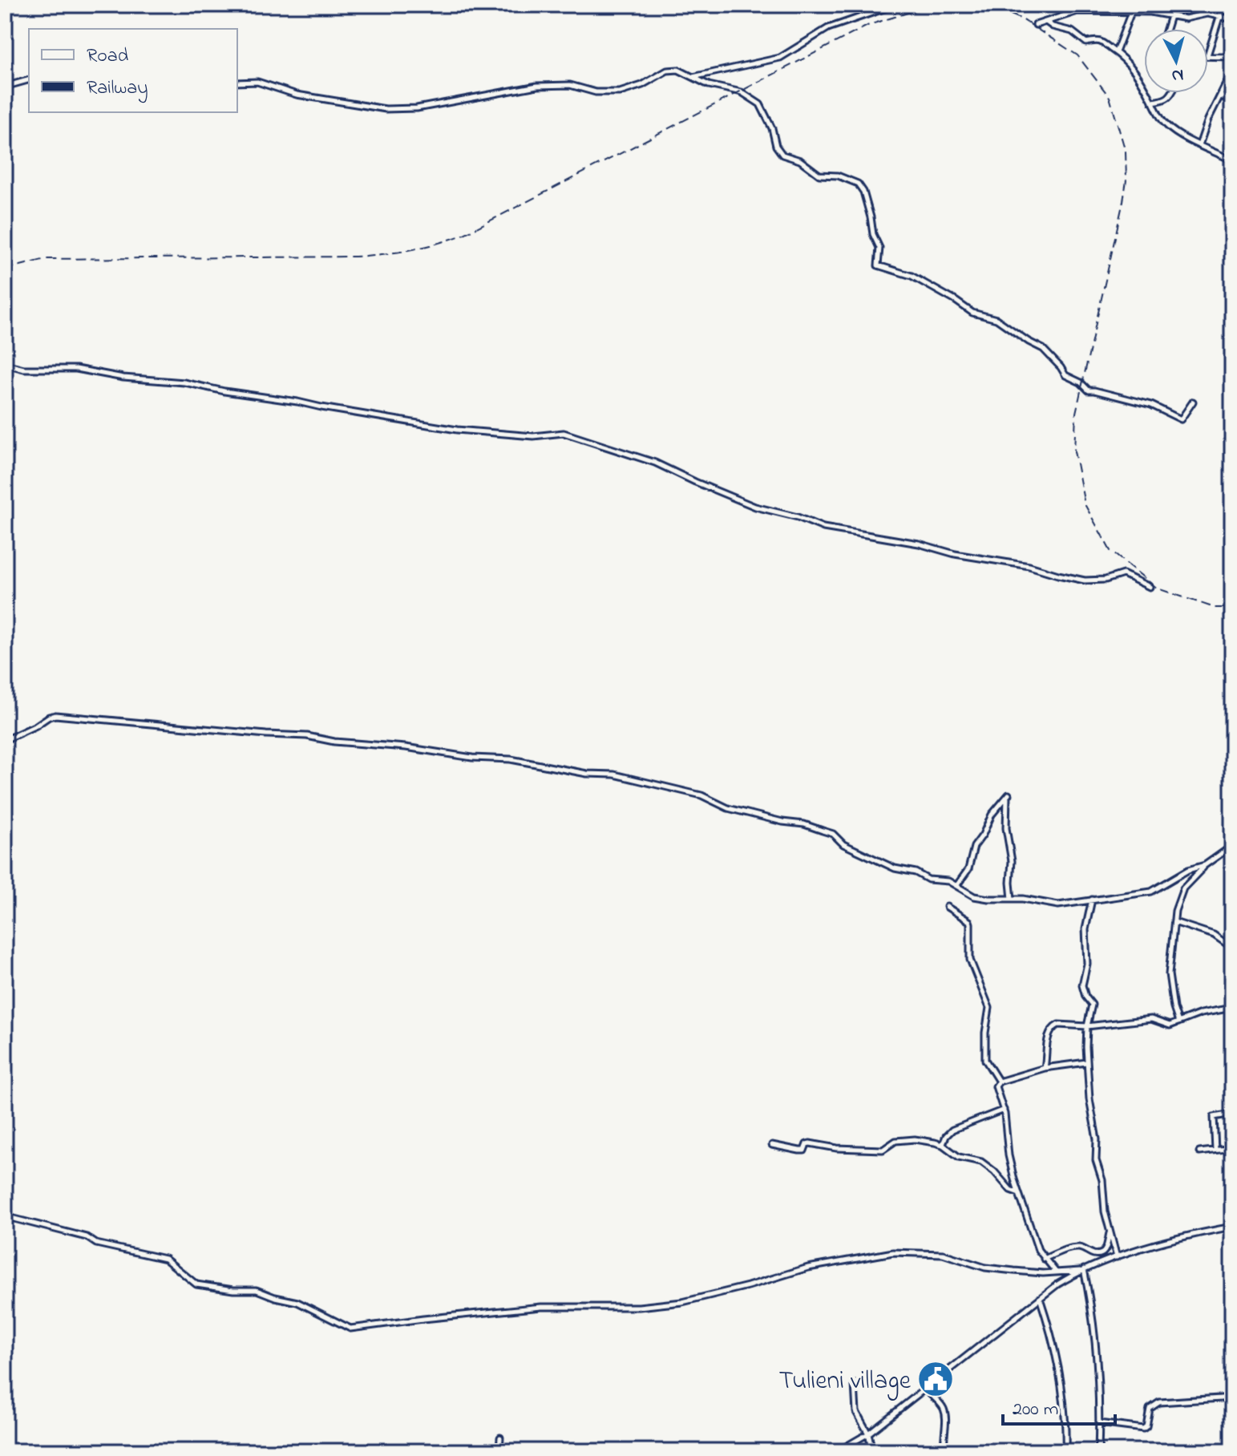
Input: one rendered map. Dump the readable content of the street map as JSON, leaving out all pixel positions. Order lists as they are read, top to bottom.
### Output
{
  "places": {
    "public building": ["Tulieni village"]
  },
  "legend": ["Road", "Railway"],
  "scale_bar": "200 m",
  "north": "bottom"
}
